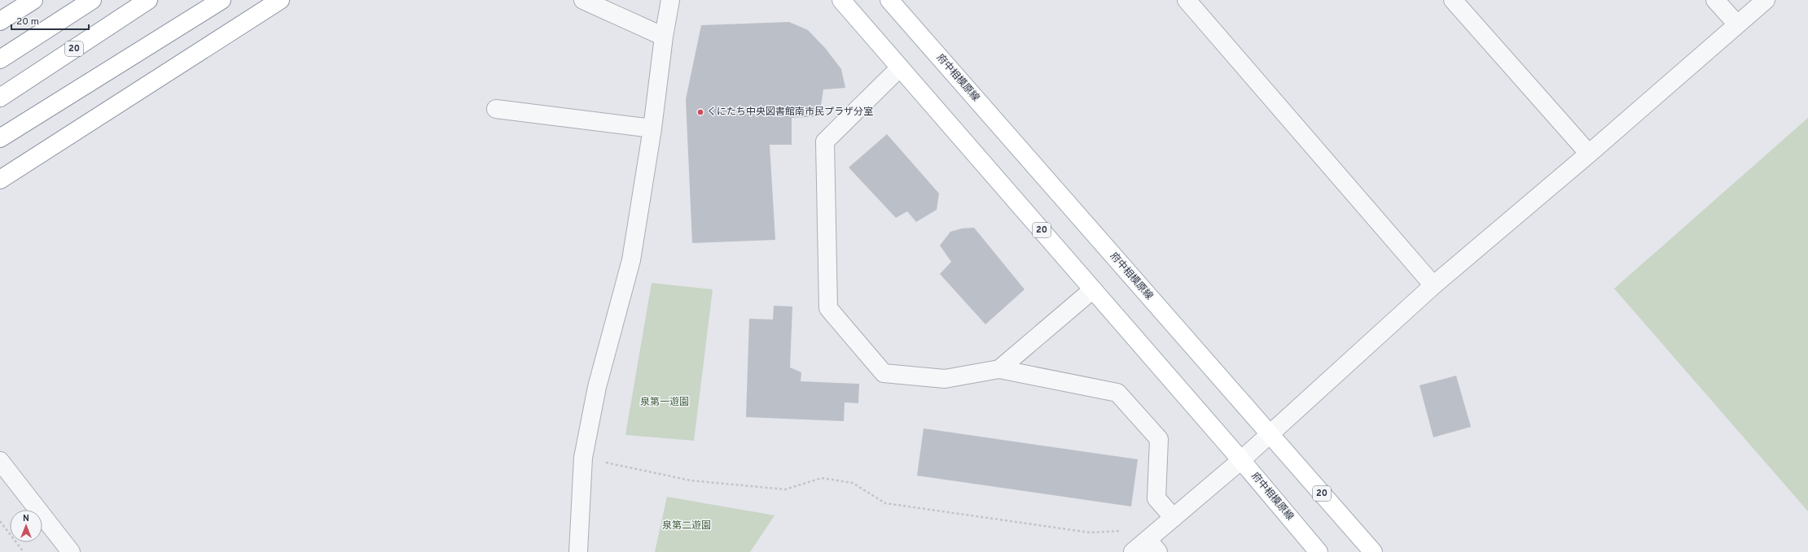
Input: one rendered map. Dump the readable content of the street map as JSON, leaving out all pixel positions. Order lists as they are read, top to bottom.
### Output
{
  "streets": {
    "main road": ["20", "府中相模原線"]
  },
  "parks": ["泉第一遊園", "泉第二遊園"],
  "places": ["くにたち中央図書館南市民プラザ分室"],
  "scale_bar": "20 m",
  "north": "top"
}
